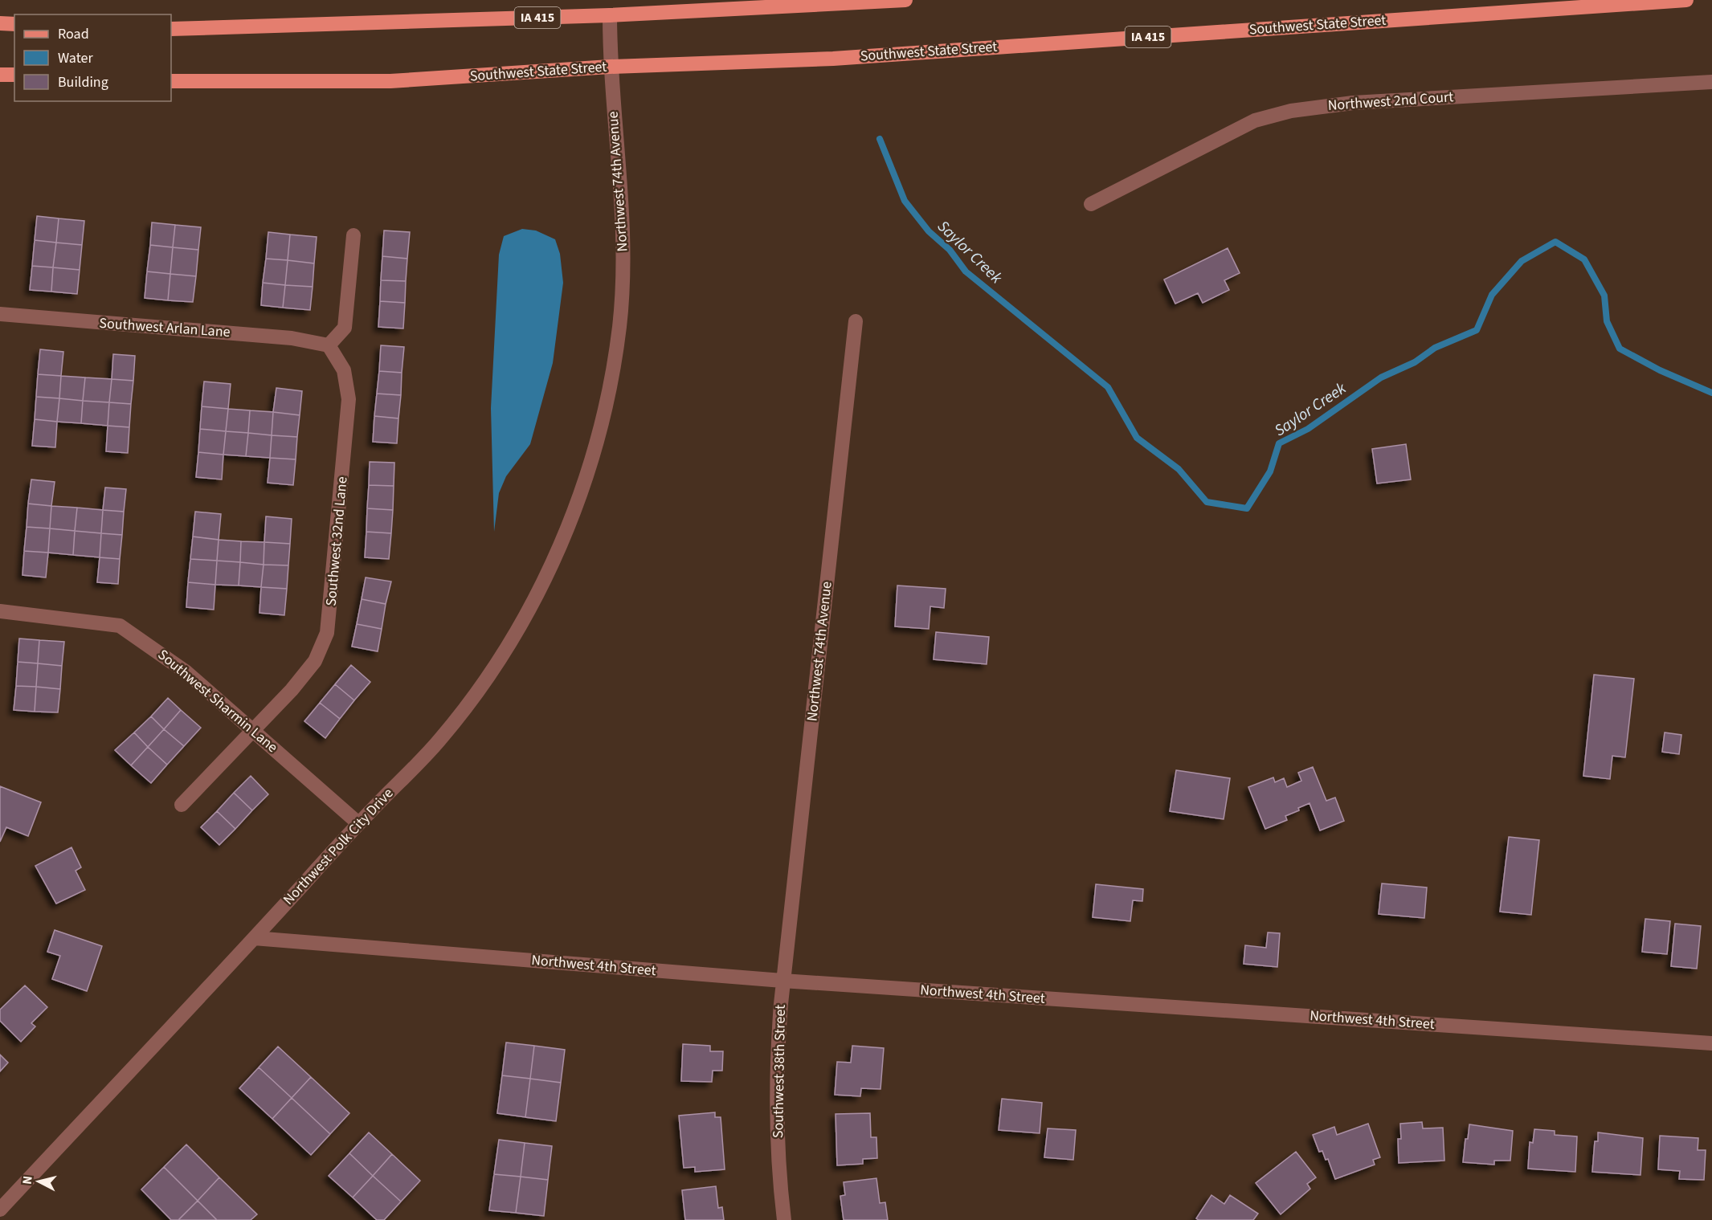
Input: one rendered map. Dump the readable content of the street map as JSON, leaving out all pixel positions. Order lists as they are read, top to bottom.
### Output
{
  "streets": {
    "main road": ["IA 415", "Southwest State Street"],
    "street": [
      "Northwest 2nd Court",
      "Northwest 74th Avenue",
      "Southwest Arlan Lane",
      "Southwest 32nd Lane",
      "Southwest Sharmin Lane",
      "Northwest Polk City Drive",
      "Northwest 4th Street",
      "Southwest 38th Street"
    ]
  },
  "crossings": [
    ["IA 415", "Northwest 74th Avenue"],
    ["Southwest State Street", "Northwest 74th Avenue"],
    ["Northwest 74th Avenue", "Northwest Polk City Drive"],
    ["Northwest 74th Avenue", "Northwest 4th Street"],
    ["Northwest 74th Avenue", "Southwest 38th Street"],
    ["Southwest Arlan Lane", "Southwest 32nd Lane"],
    ["Southwest 32nd Lane", "Southwest Sharmin Lane"],
    ["Southwest Sharmin Lane", "Northwest Polk City Drive"],
    ["Northwest Polk City Drive", "Northwest 4th Street"],
    ["Northwest 4th Street", "Southwest 38th Street"]
  ],
  "water": ["Saylor Creek"],
  "legend": ["Road", "Water", "Building"],
  "north": "left"
}
